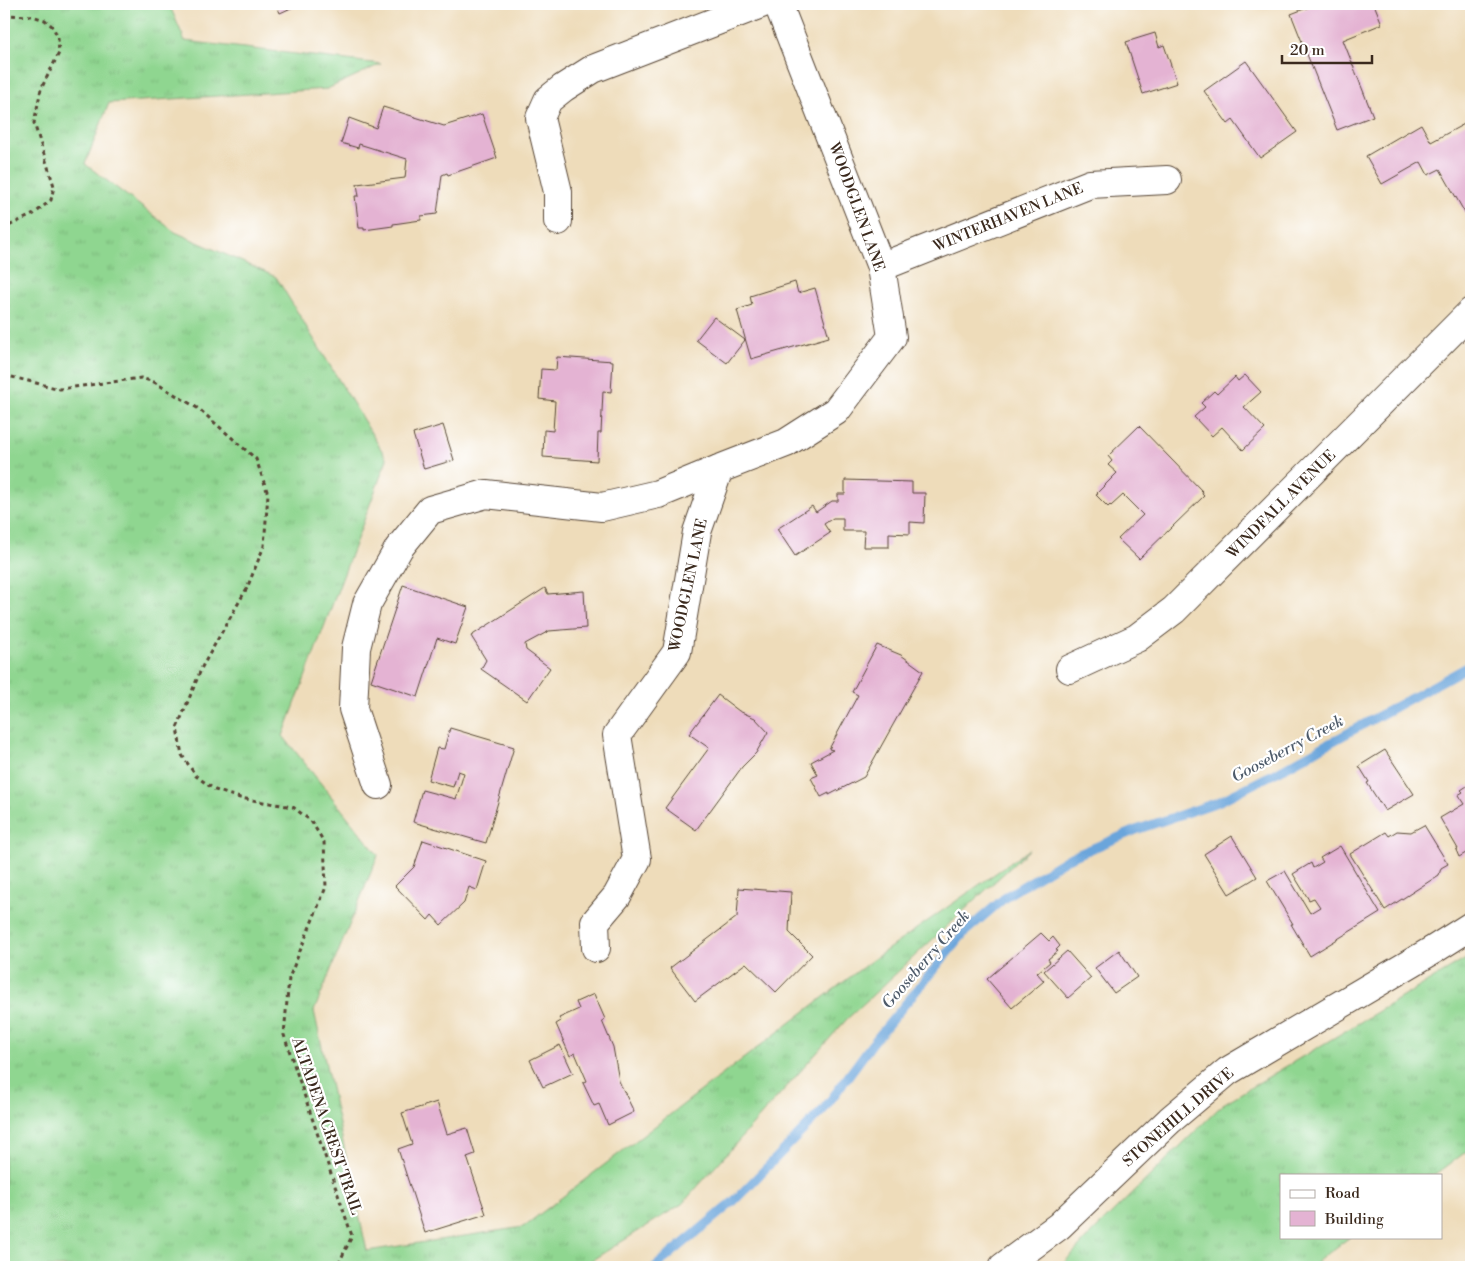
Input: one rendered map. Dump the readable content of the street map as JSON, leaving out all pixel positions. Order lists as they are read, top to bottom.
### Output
{
  "streets": {
    "street": [
      "WOODGLEN LANE",
      "WINTERHAVEN LANE",
      "WINDFALL AVENUE",
      "STONEHILL DRIVE"
    ],
    "path": ["ALTADENA CREST TRAIL"]
  },
  "crossings": [
    ["WOODGLEN LANE", "WINTERHAVEN LANE"]
  ],
  "water": ["Gooseberry Creek"],
  "legend": ["Road", "Building"],
  "scale_bar": "20 m"
}
